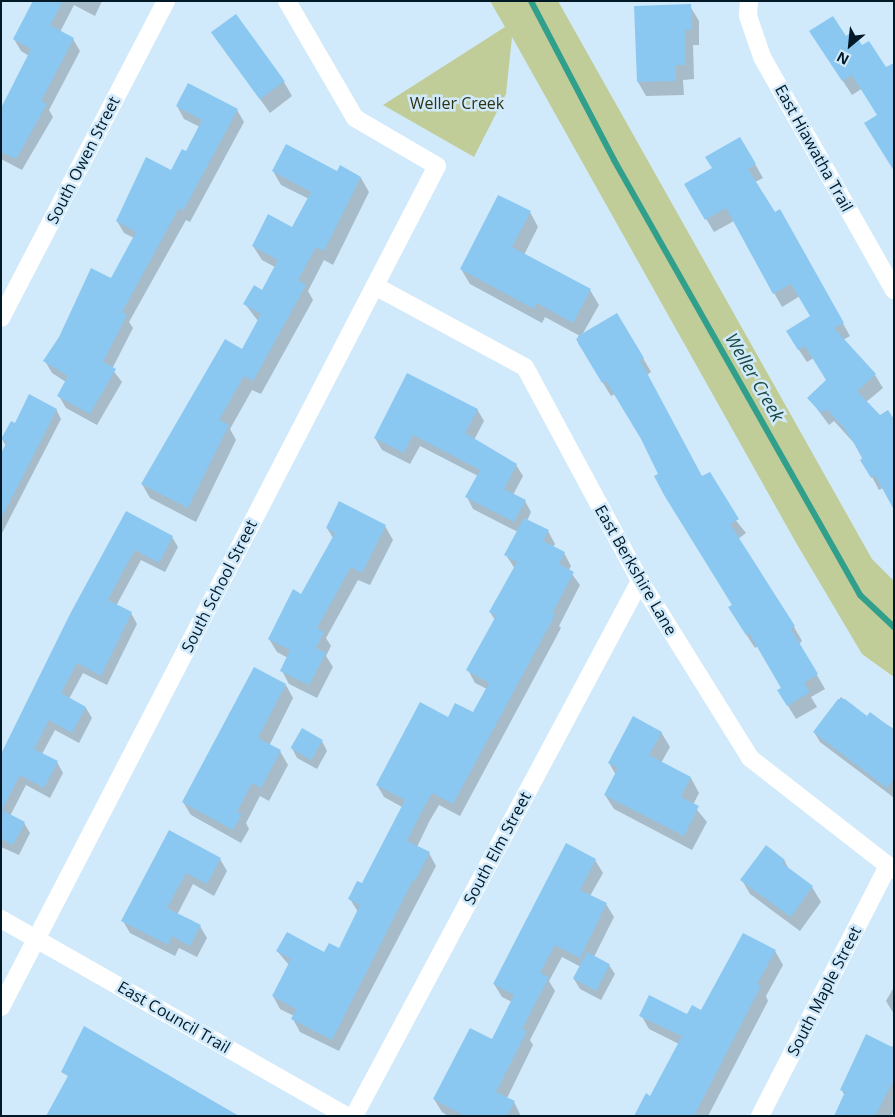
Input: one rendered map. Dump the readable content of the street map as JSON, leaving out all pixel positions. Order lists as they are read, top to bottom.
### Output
{
  "streets": {
    "street": [
      "East Hiawatha Trail",
      "South Owen Street",
      "East Berkshire Lane",
      "South School Street",
      "South Elm Street",
      "South Maple Street",
      "East Council Trail"
    ]
  },
  "crossings": [
    ["East Berkshire Lane", "South School Street"],
    ["East Berkshire Lane", "South Elm Street"],
    ["East Berkshire Lane", "South Maple Street"],
    ["South School Street", "East Council Trail"]
  ],
  "water": ["Weller Creek"],
  "parks": ["Weller Creek"],
  "north": "bottom left"
}
